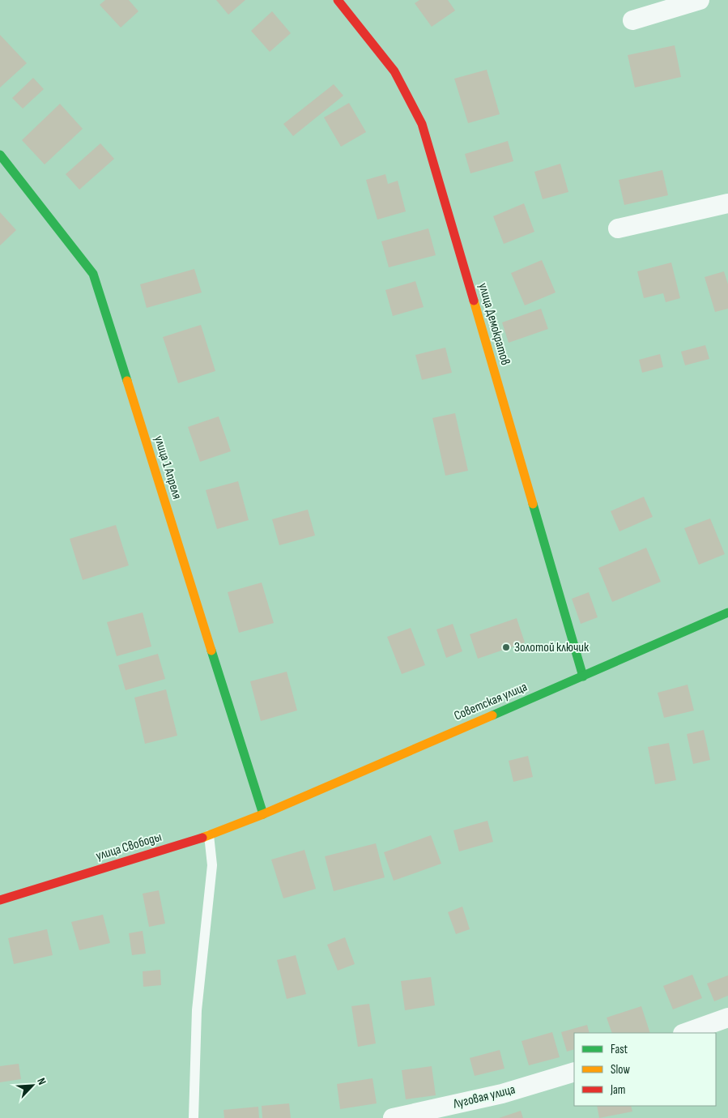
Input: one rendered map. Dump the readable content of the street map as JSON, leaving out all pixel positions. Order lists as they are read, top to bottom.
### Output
{
  "streets": {
    "street": [
      "улица Демократов",
      "улица 1 Апреля",
      "Советская улица",
      "улица Свободы",
      "Луговая улица"
    ]
  },
  "crossings": [
    ["улица Демократов", "Советская улица"],
    ["улица 1 Апреля", "Советская улица"],
    ["улица 1 Апреля", "улица Свободы"],
    ["Советская улица", "улица Свободы"]
  ],
  "places": ["Золотой ключик"],
  "legend": ["Fast", "Slow", "Jam"],
  "north": "top right"
}
